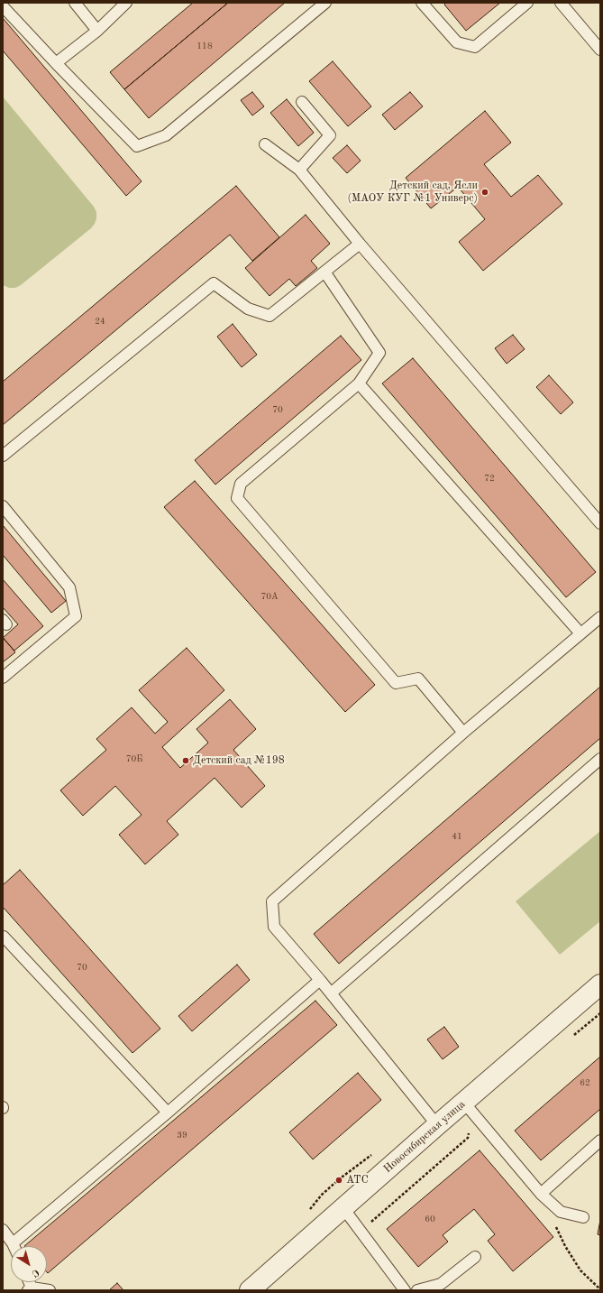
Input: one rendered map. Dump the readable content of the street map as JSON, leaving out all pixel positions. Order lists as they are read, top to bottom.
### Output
{
  "streets": {
    "street": ["Новосибирская улица"]
  },
  "places": ["Детский сад, Ясли (МАОУ КУГ №1 Универс)", "Детский сад №198", "АТС"],
  "house_numbers": [
    "118",
    "24",
    "70",
    "72",
    "70А",
    "70Б",
    "41",
    "70",
    "62",
    "39",
    "60"
  ],
  "north": "bottom right"
}
